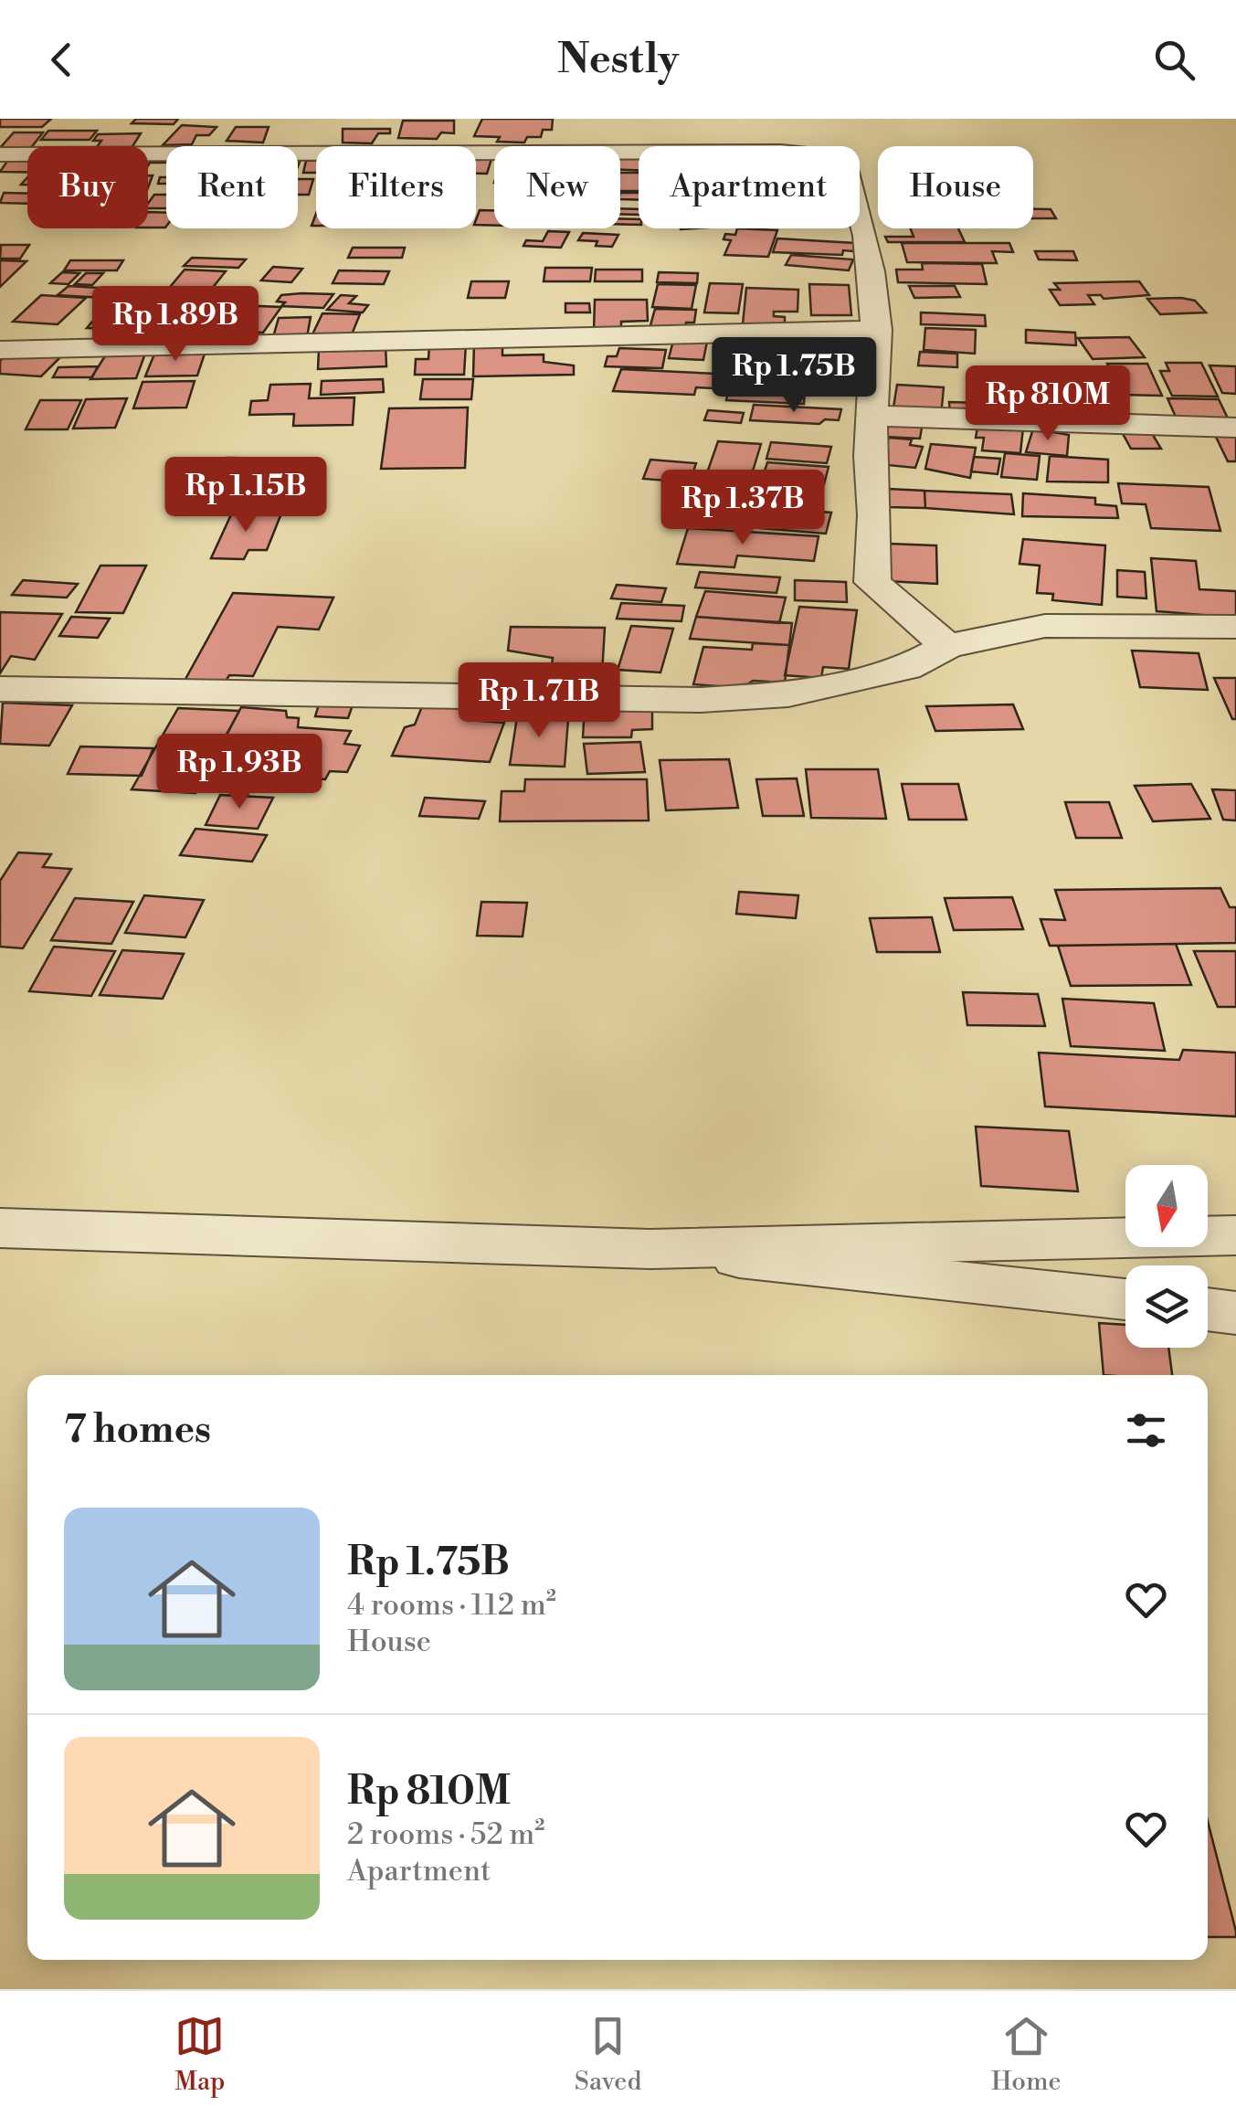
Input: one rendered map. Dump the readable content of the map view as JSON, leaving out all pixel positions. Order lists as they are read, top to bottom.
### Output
{
  "north": "bottom",
  "page": {
    "header": "Nestly",
    "chip": [
      "Buy",
      "Rent",
      "Filters",
      "New",
      "Apartment",
      "House"
    ],
    "price": [
      "Rp 1.89B",
      "Rp 1.75B",
      "Rp 810M",
      "Rp 1.15B",
      "Rp 1.37B",
      "Rp 1.71B",
      "Rp 1.93B"
    ],
    "heading": "7 homes",
    "list": [
      {
        "name": "Rp 1.75B",
        "note": "4 rooms · 112 m² · House"
      },
      {
        "name": "Rp 810M",
        "note": "2 rooms · 52 m² · Apartment"
      }
    ],
    "tabs": ["Map", "Saved", "Home"]
  }
}
